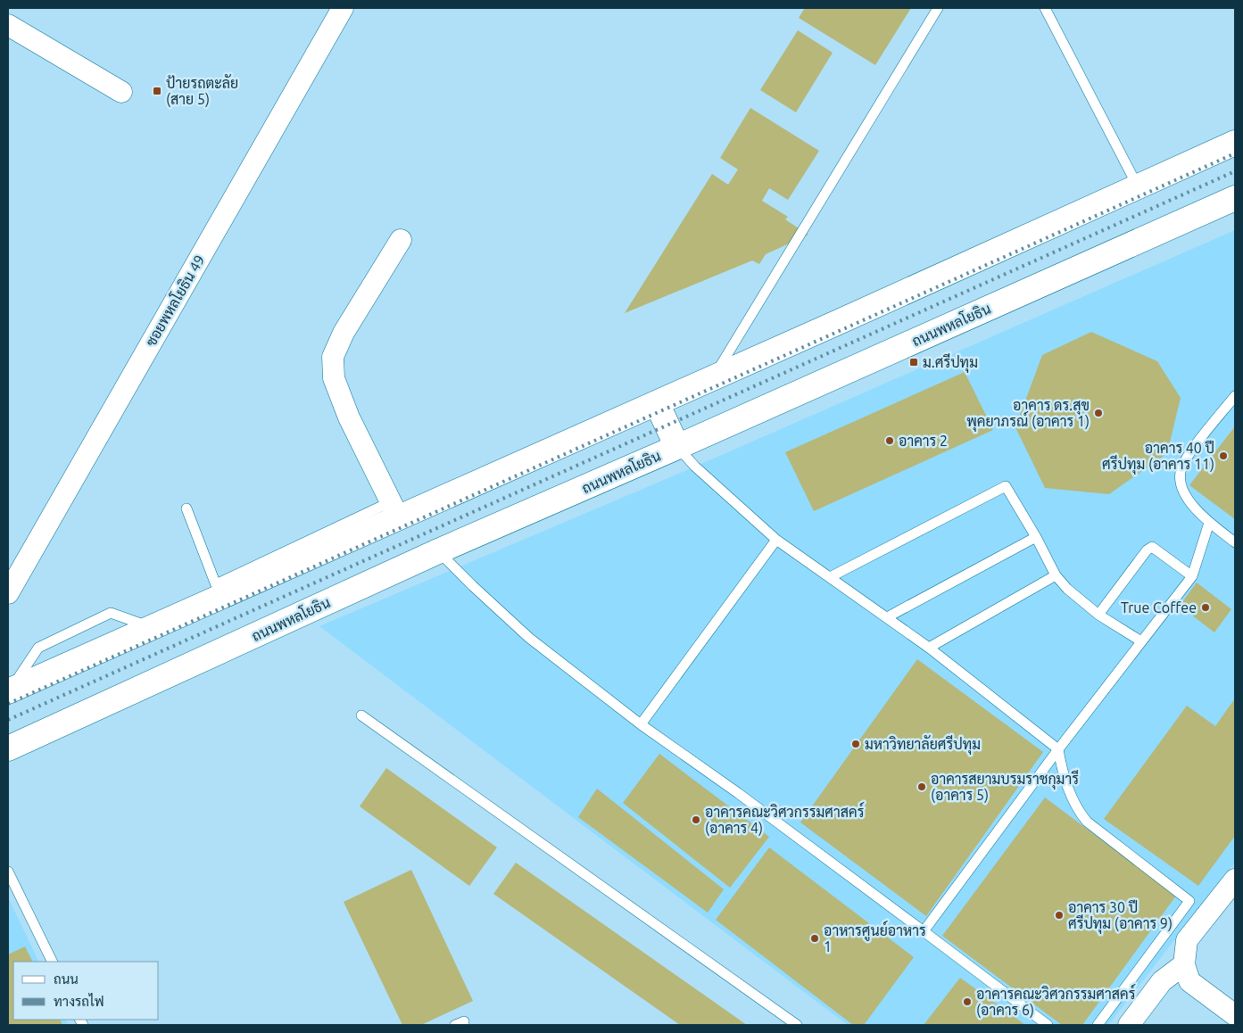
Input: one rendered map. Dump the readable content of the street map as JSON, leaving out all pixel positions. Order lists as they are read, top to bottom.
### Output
{
  "streets": {
    "main road": ["ถนนพหลโยธิน"],
    "street": ["ซอยพหลโยธิน 49"]
  },
  "places": {
    "transit": ["ป้ายรถตะลัย (สาย 5)", "ม.ศรีปทุม"],
    "other": [
      "อาคาร ดร.สุข พุคยาภรณ์ (อาคาร 1)",
      "อาคาร 2",
      "อาคาร 40 ปี ศรีปทุม (อาคาร 11)",
      "True Coffee",
      "มหาวิทยาลัยศรีปทุม",
      "อาคารสยามบรมราชกุมารี (อาคาร 5)",
      "อาคารคณะวิศวกรรมศาสคร์ (อาคาร 4)",
      "อาคาร 30 ปี ศรีปทุม (อาคาร 9)",
      "อาหารศูนย์อาหาร 1",
      "อาคารคณะวิศวกรรมศาสคร์ (อาคาร 6)"
    ]
  },
  "legend": ["ถนน", "ทางรถไฟ"]
}
